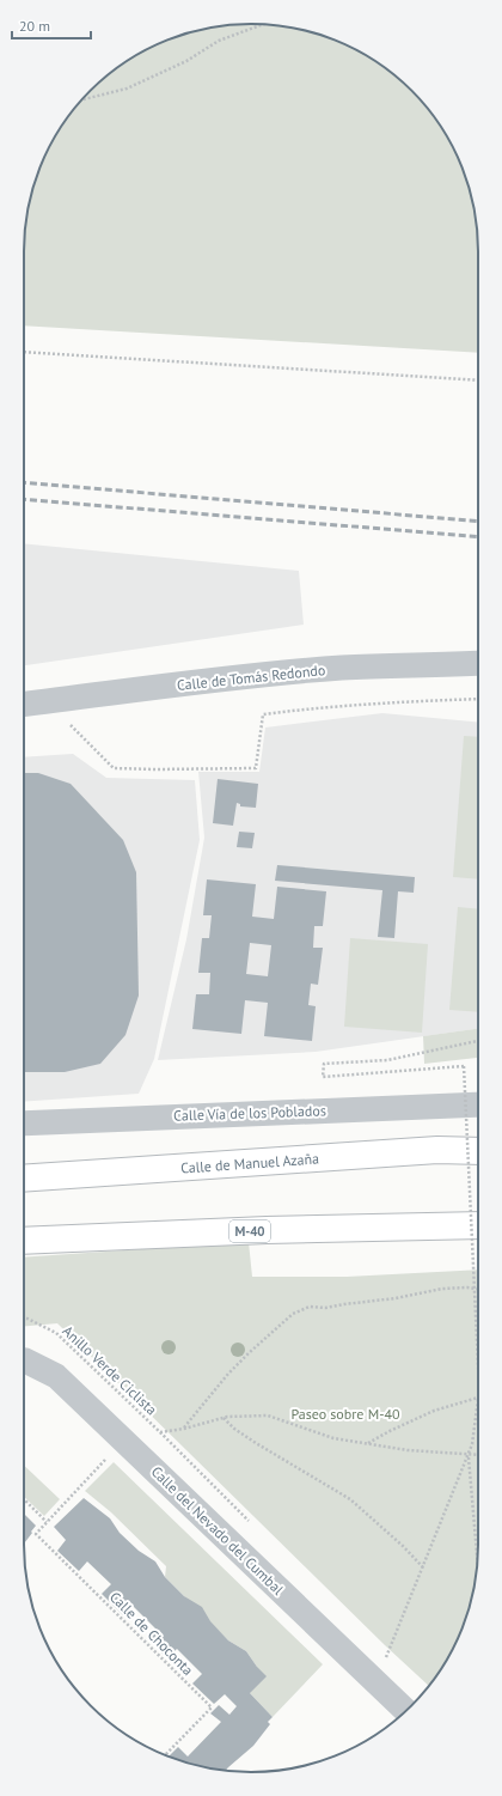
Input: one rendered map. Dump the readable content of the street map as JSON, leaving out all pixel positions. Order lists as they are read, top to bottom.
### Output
{
  "streets": {
    "highway": ["Calle de Manuel Azaña", "M-40"],
    "street": ["Calle de Tomás Redondo", "Calle Vía de los Poblados", "Calle del Nevado del Cumbal"],
    "path": ["Anillo Verde Ciclista", "Calle de Choconta"]
  },
  "parks": ["Paseo sobre M-40"],
  "scale_bar": "20 m"
}
